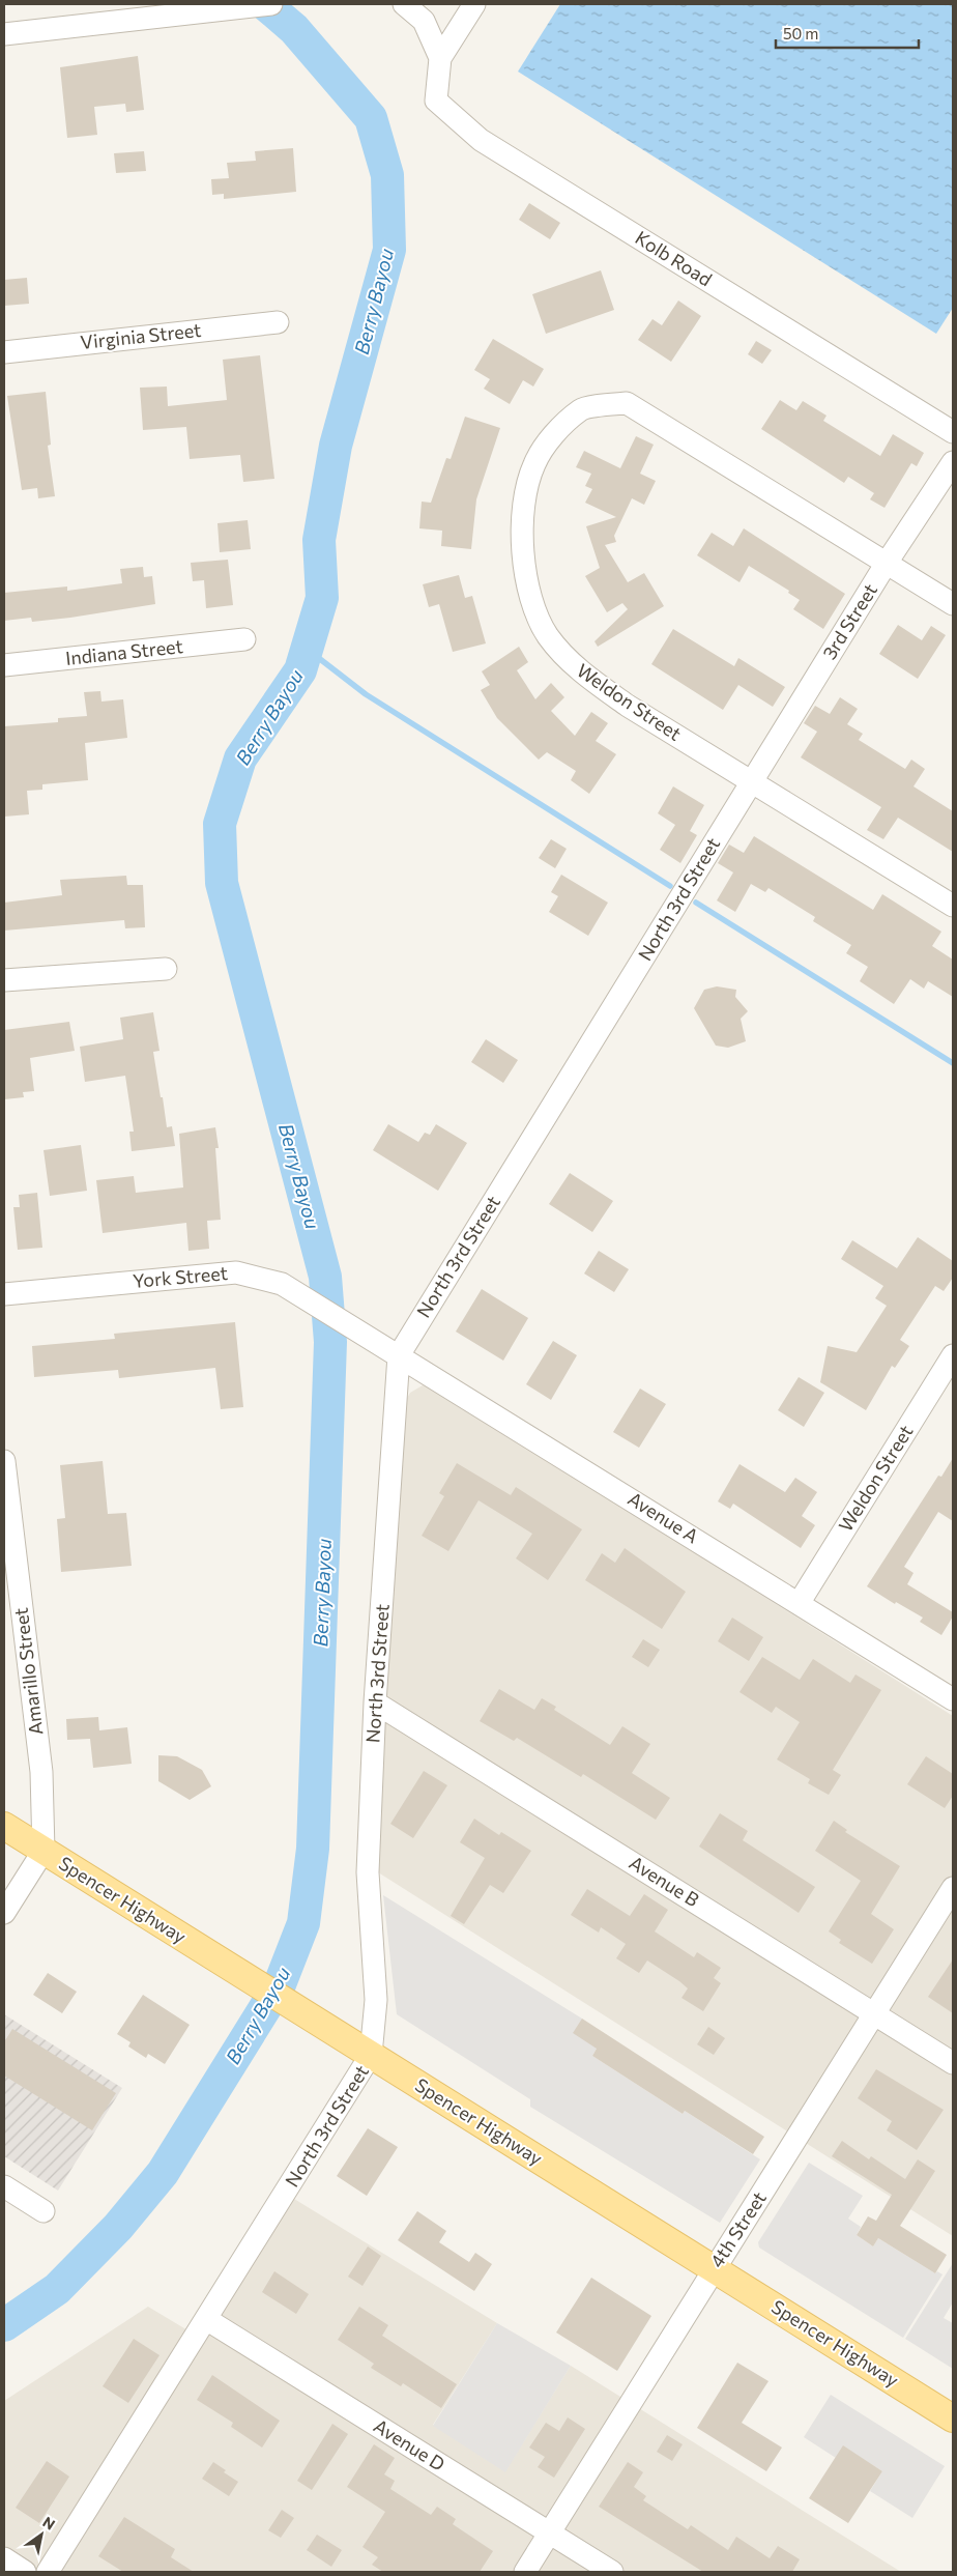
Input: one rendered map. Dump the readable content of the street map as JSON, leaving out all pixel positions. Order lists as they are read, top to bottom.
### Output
{
  "streets": {
    "main road": ["Spencer Highway"],
    "street": [
      "Kolb Road",
      "Virginia Street",
      "3rd Street",
      "Indiana Street",
      "Weldon Street",
      "North 3rd Street",
      "York Street",
      "Avenue A",
      "Amarillo Street",
      "Avenue B",
      "4th Street",
      "Avenue D"
    ]
  },
  "crossings": [
    ["3rd Street", "Weldon Street"],
    ["3rd Street", "North 3rd Street"],
    ["Weldon Street", "North 3rd Street"],
    ["Weldon Street", "Avenue A"],
    ["North 3rd Street", "Avenue A"],
    ["North 3rd Street", "Avenue B"],
    ["North 3rd Street", "Spencer Highway"],
    ["North 3rd Street", "Avenue D"],
    ["York Street", "Avenue A"],
    ["Amarillo Street", "Spencer Highway"],
    ["Avenue B", "4th Street"],
    ["Spencer Highway", "4th Street"],
    ["4th Street", "Avenue D"]
  ],
  "water": ["Berry Bayou"],
  "scale_bar": "50 m",
  "north": "top right"
}
